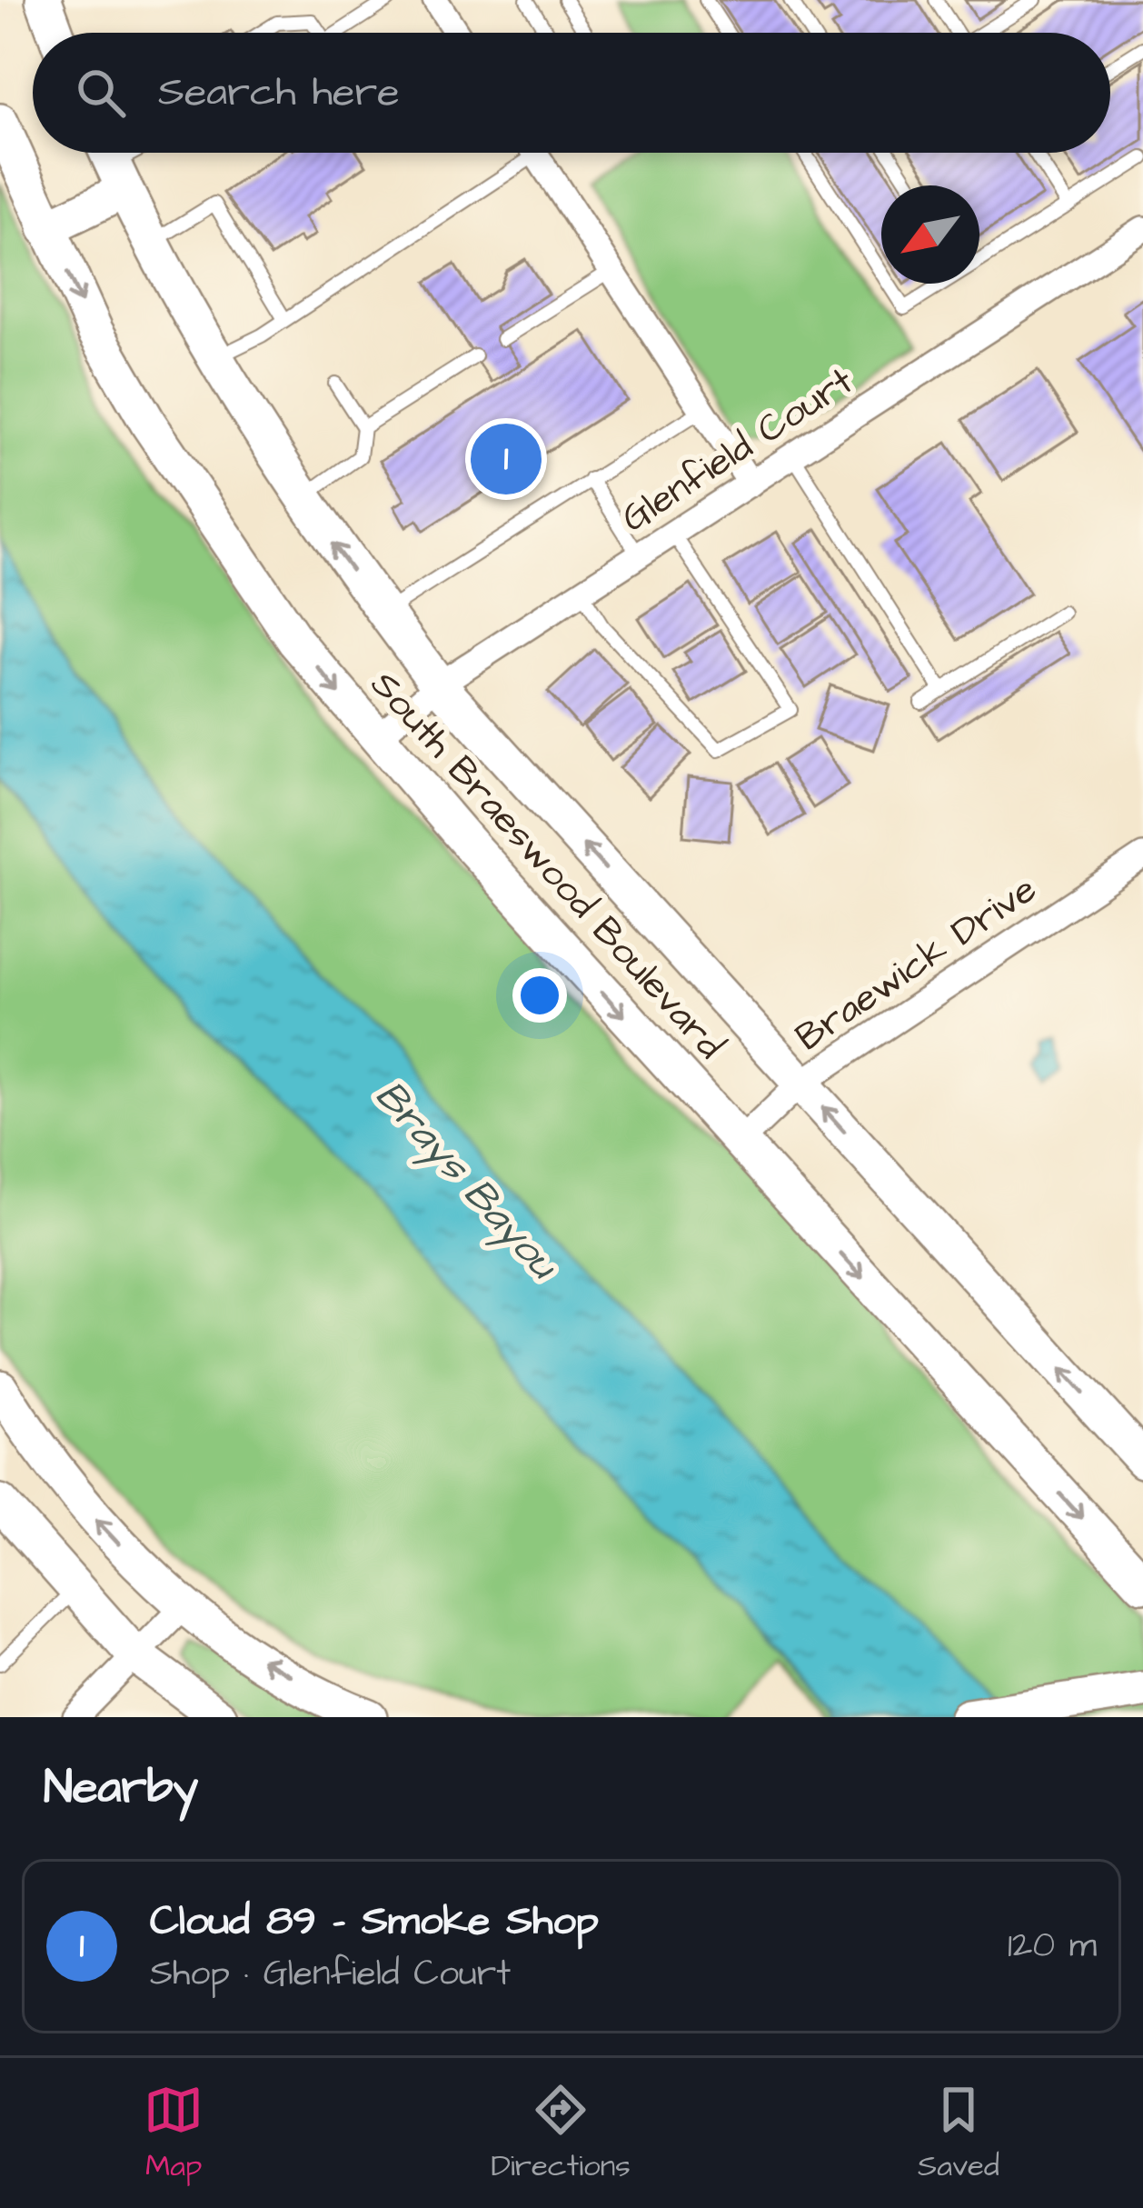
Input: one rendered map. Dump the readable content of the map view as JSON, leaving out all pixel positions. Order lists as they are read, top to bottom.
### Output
{
  "streets": {
    "main road": ["South Braeswood Boulevard"],
    "street": ["Glenfield Court", "Braewick Drive"]
  },
  "crossings": [
    ["Glenfield Court", "South Braeswood Boulevard"],
    ["South Braeswood Boulevard", "Braewick Drive"]
  ],
  "water": ["Brays Bayou"],
  "north": "bottom left",
  "page": {
    "search": "Search here",
    "pins": "1",
    "heading": "Nearby",
    "list": [
      {
        "mark": "1",
        "name": "Cloud 89 - Smoke Shop",
        "note": "Shop · Glenfield Court",
        "value": "120 m"
      }
    ],
    "nav": ["Map", "Directions", "Saved"]
  }
}
